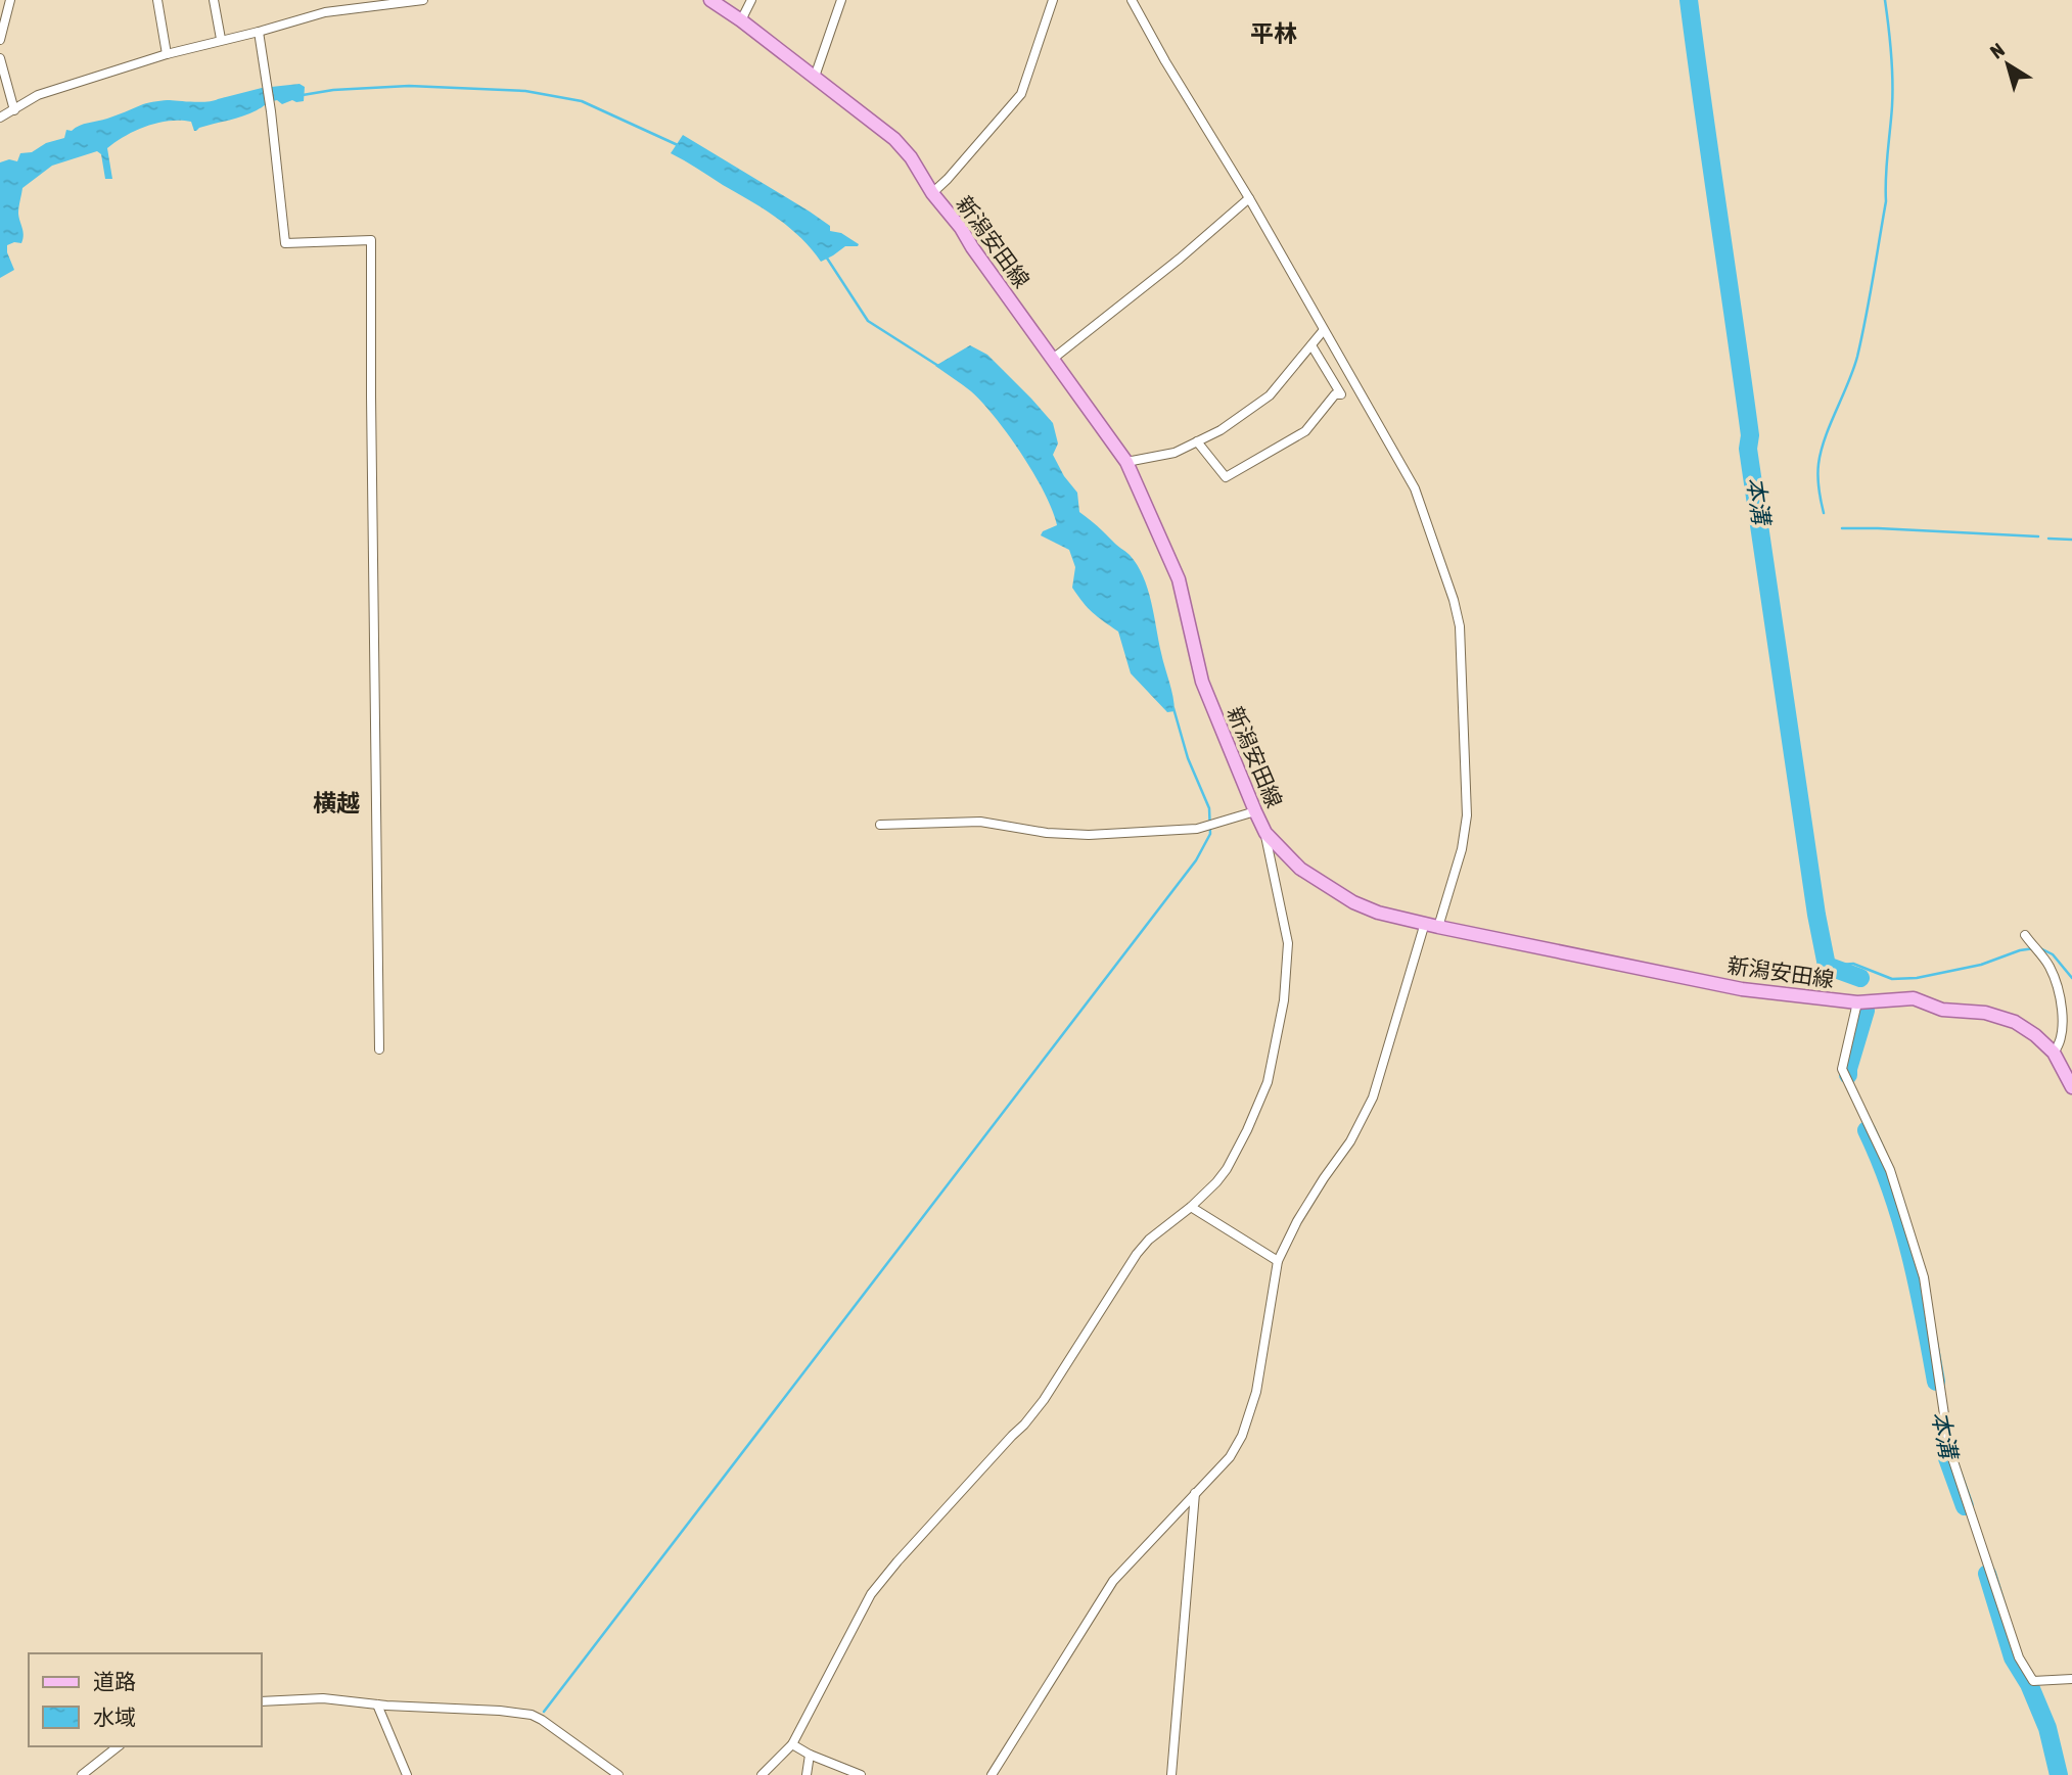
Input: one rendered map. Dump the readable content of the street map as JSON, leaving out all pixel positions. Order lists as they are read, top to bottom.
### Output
{
  "streets": {
    "main road": ["新潟安田線"]
  },
  "districts": ["平林", "横越"],
  "water": ["本溝"],
  "legend": ["道路", "水域"],
  "north": "top left"
}
